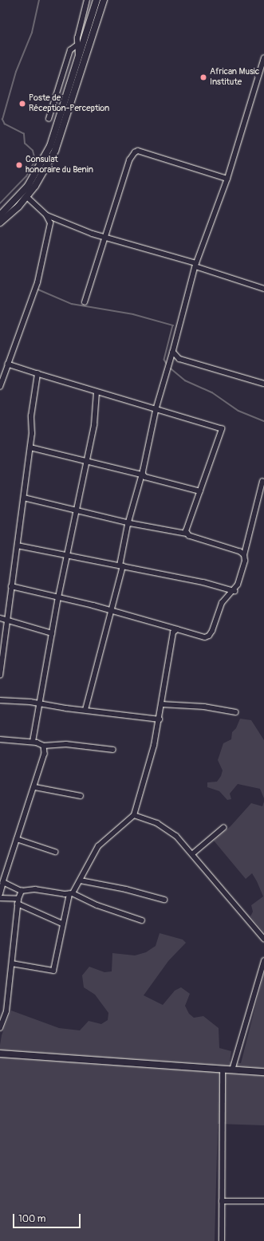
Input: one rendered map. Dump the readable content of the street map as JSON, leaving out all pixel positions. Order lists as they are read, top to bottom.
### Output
{
  "places": ["African Music Institute", "Poste de Réception-Perception", "Consulat honoraire du Benin"],
  "scale_bar": "100 m"
}
